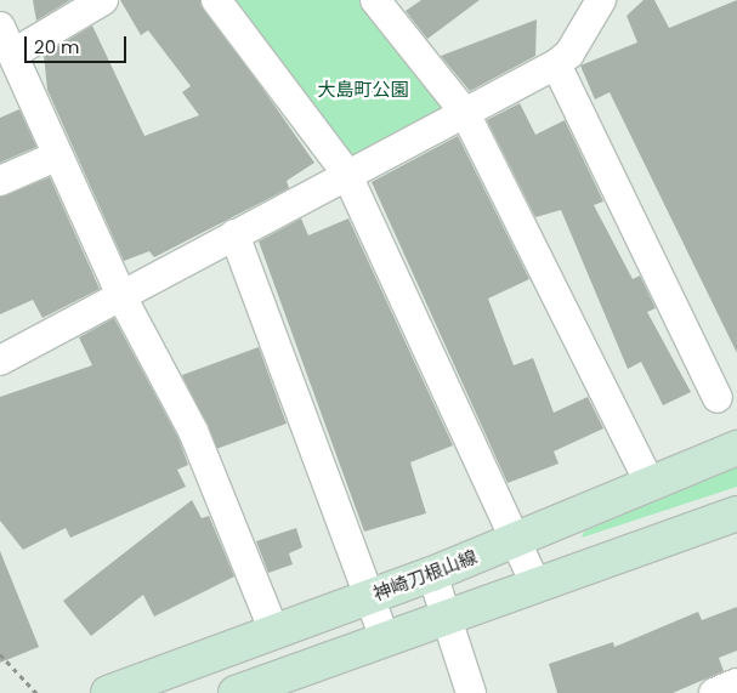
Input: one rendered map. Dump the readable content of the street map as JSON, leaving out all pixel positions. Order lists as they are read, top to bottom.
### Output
{
  "streets": {
    "street": ["神崎刀根山線"]
  },
  "parks": ["大島町公園"],
  "scale_bar": "20 m"
}
